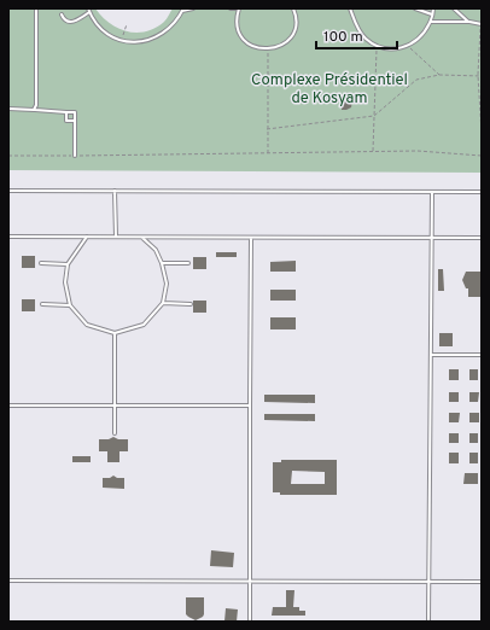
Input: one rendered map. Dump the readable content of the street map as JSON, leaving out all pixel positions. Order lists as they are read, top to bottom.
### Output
{
  "parks": ["Complexe Présidentiel de Kosyam"],
  "scale_bar": "100 m"
}
